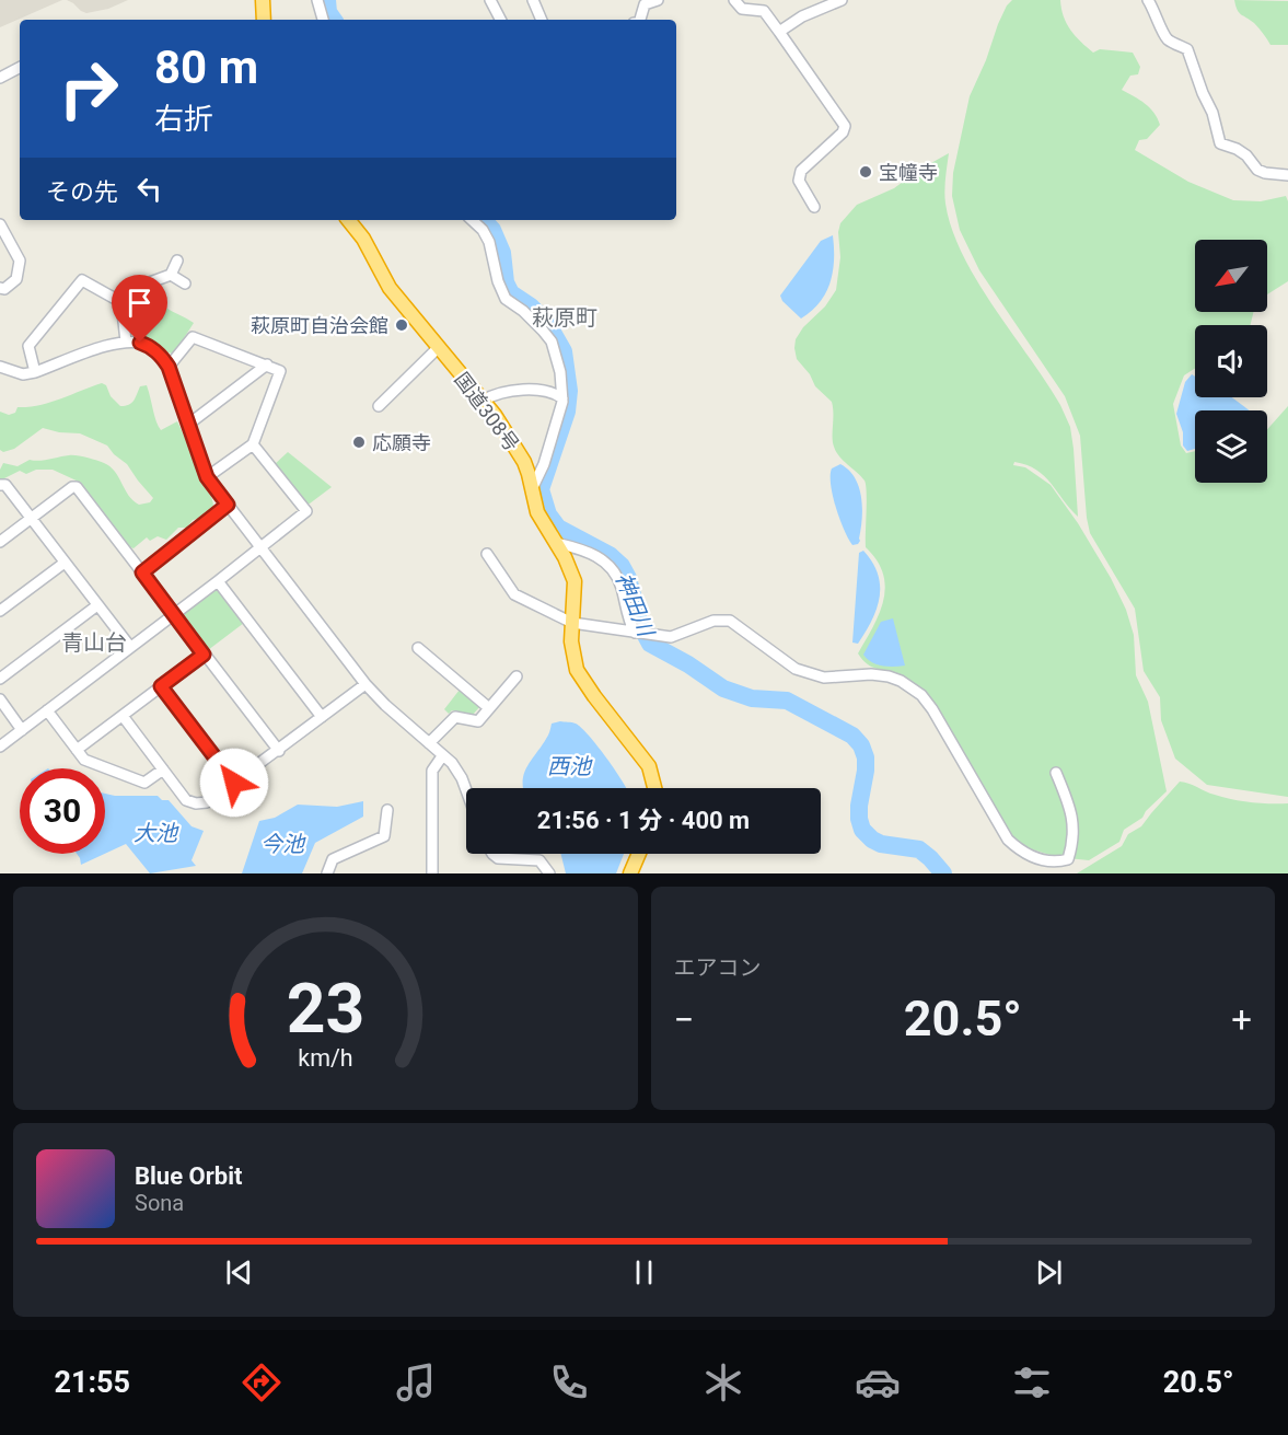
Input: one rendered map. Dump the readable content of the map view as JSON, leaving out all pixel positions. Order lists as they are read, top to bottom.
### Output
{
  "streets": {
    "highway": ["国道308号"]
  },
  "districts": ["萩原町", "青山台"],
  "water": [
    "神田川",
    "西池",
    "大池",
    "今池"
  ],
  "places": ["宝幢寺", "萩原町自治会館", "応願寺"],
  "north": "bottom left",
  "page": {
    "turn": ["80 m", "右折"],
    "then": "その先",
    "limit": "30",
    "trip": "21:56 · 1 分 · 400 m",
    "tile": "エアコン",
    "heat": ["−", "20.5°", "+"],
    "song": ["Blue Orbit", "Sona"],
    "tabs": ["21:55", "20.5°"],
    "gauge": ["23", "km/h"]
  }
}
